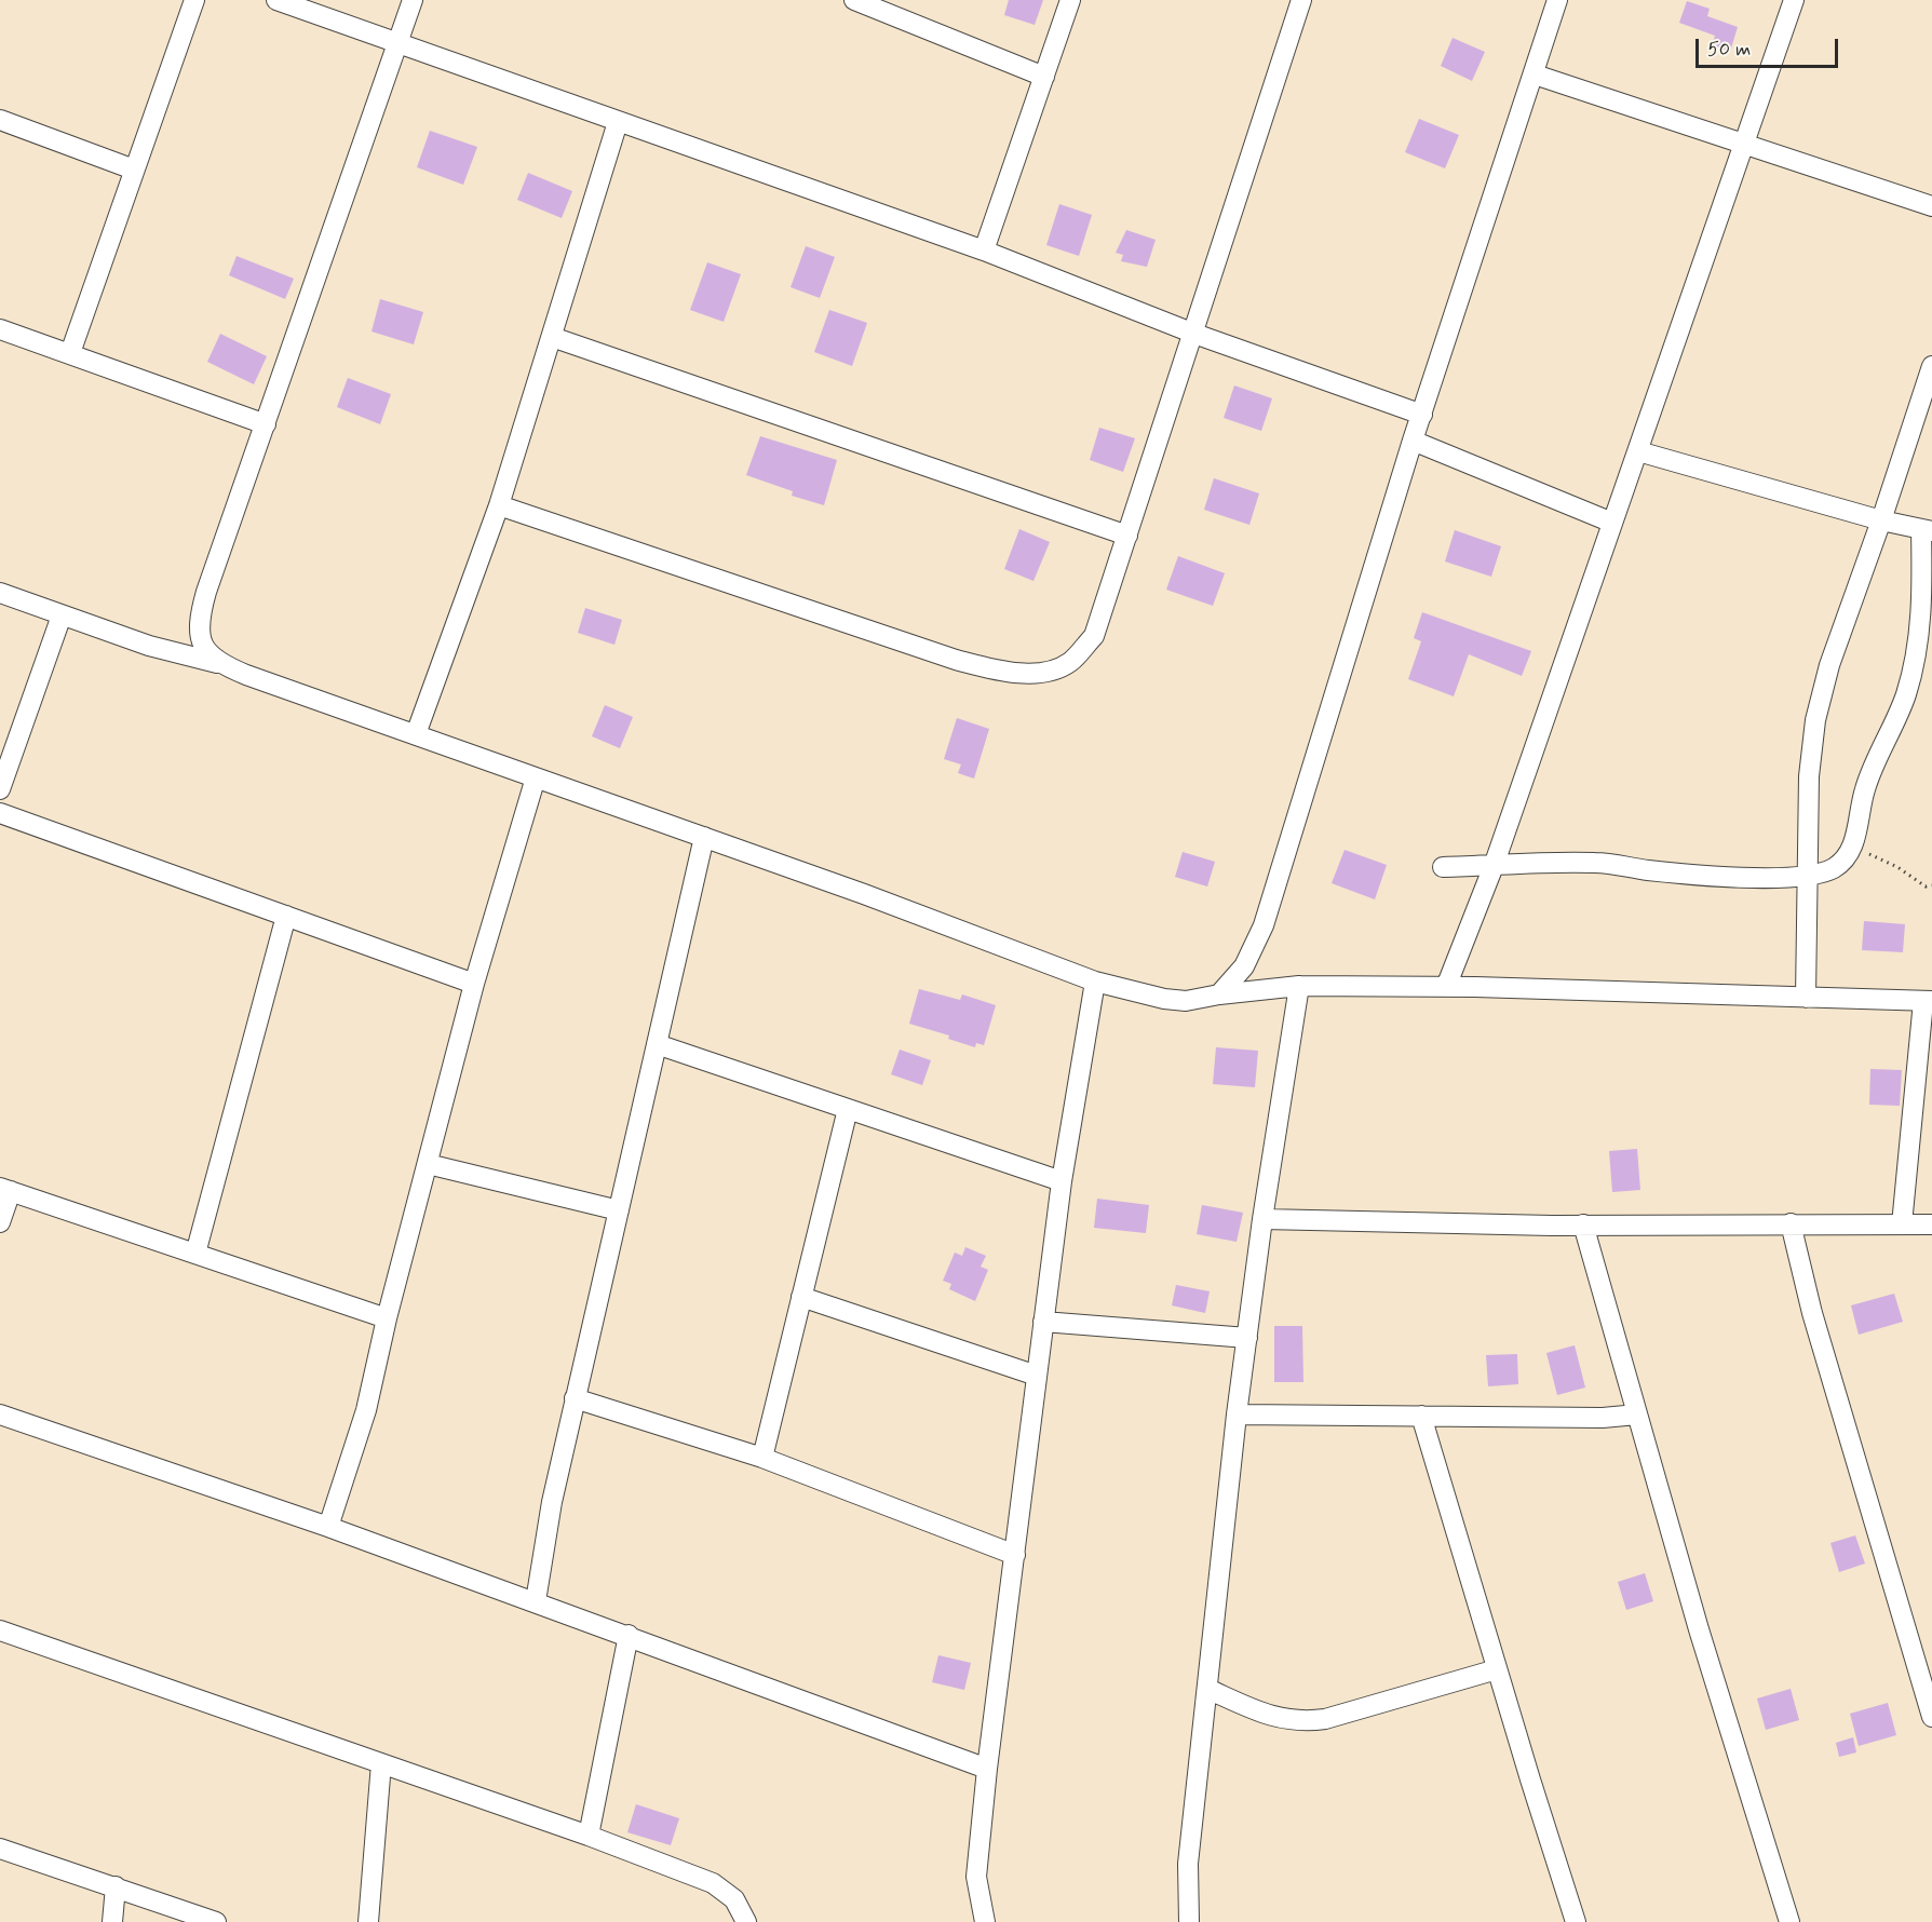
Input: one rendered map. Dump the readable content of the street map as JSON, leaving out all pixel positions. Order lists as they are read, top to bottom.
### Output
{
  "scale_bar": "50 m"
}
